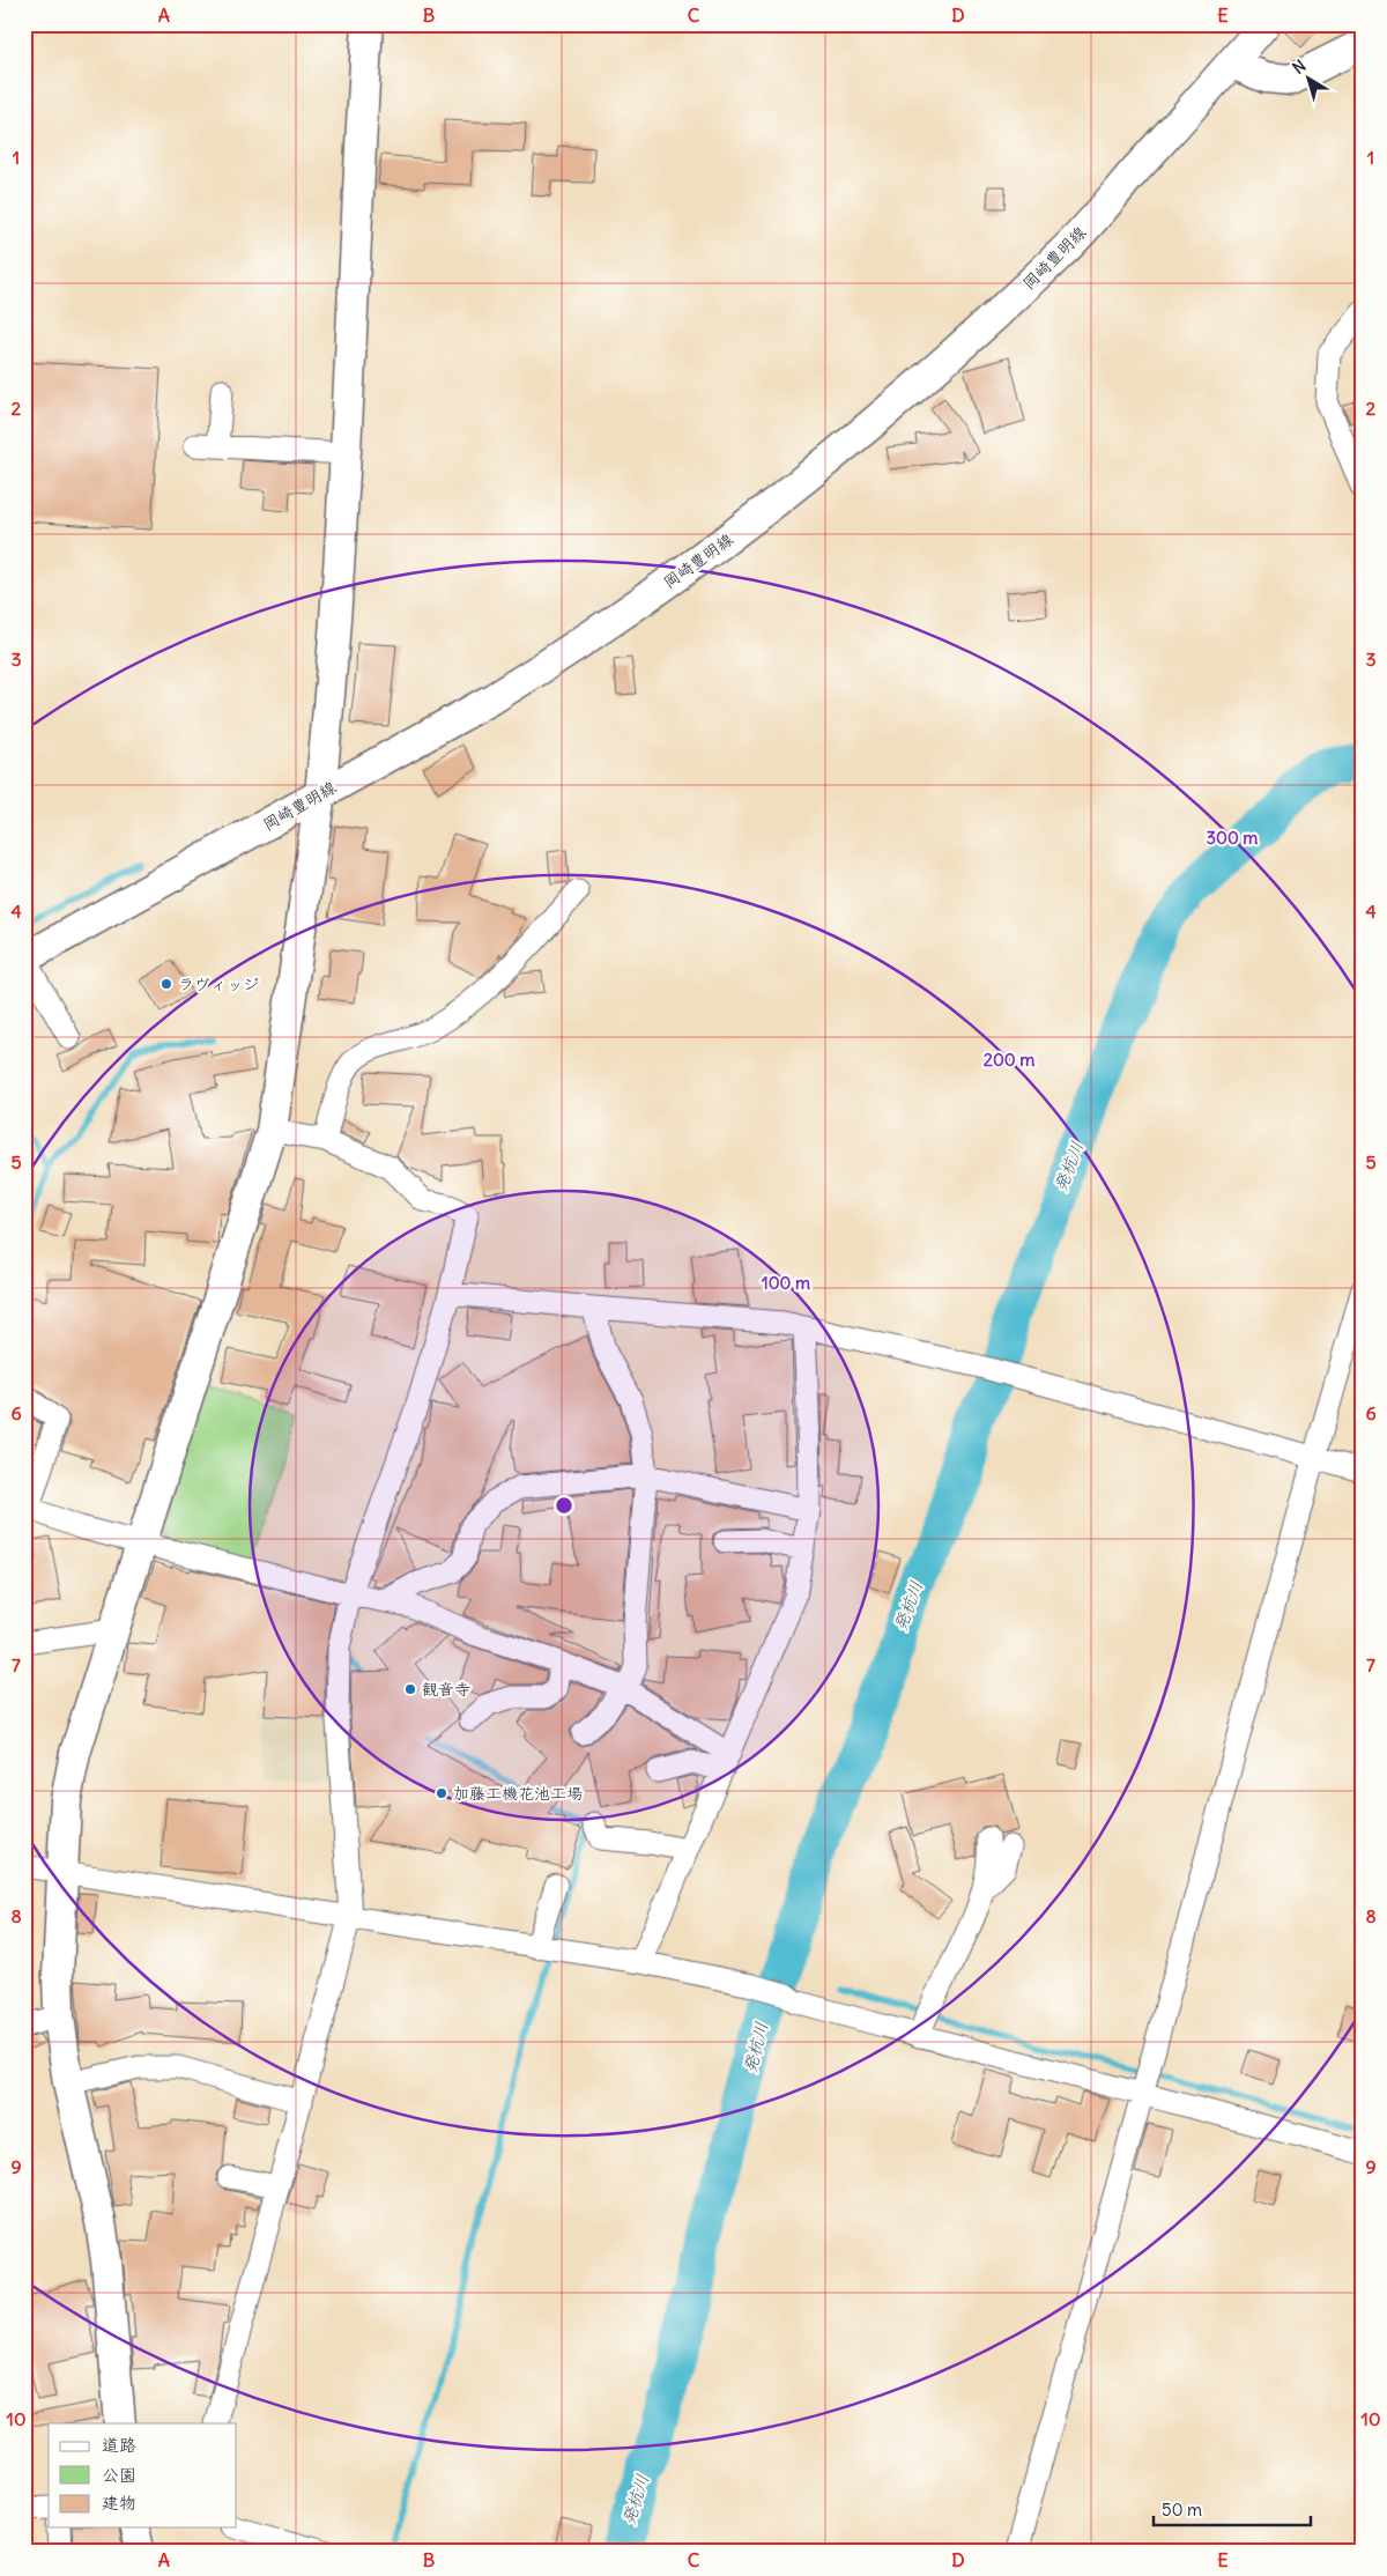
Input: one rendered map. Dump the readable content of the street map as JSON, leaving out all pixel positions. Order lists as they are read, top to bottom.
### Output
{
  "streets": {
    "street": ["岡崎豊明線"]
  },
  "water": ["発杭川"],
  "places": ["ラヴィッジ", "観音寺", "加藤工機花池工場"],
  "legend": ["道路", "公園", "建物"],
  "scale_bar": "50 m",
  "north": "top left",
  "grid": {
    "columns": [
      "A",
      "B",
      "C",
      "D",
      "E"
    ],
    "rows": [
      "1",
      "2",
      "3",
      "4",
      "5",
      "6",
      "7",
      "8",
      "9",
      "10"
    ]
  },
  "rings": ["300 m", "200 m", "100 m"]
}
